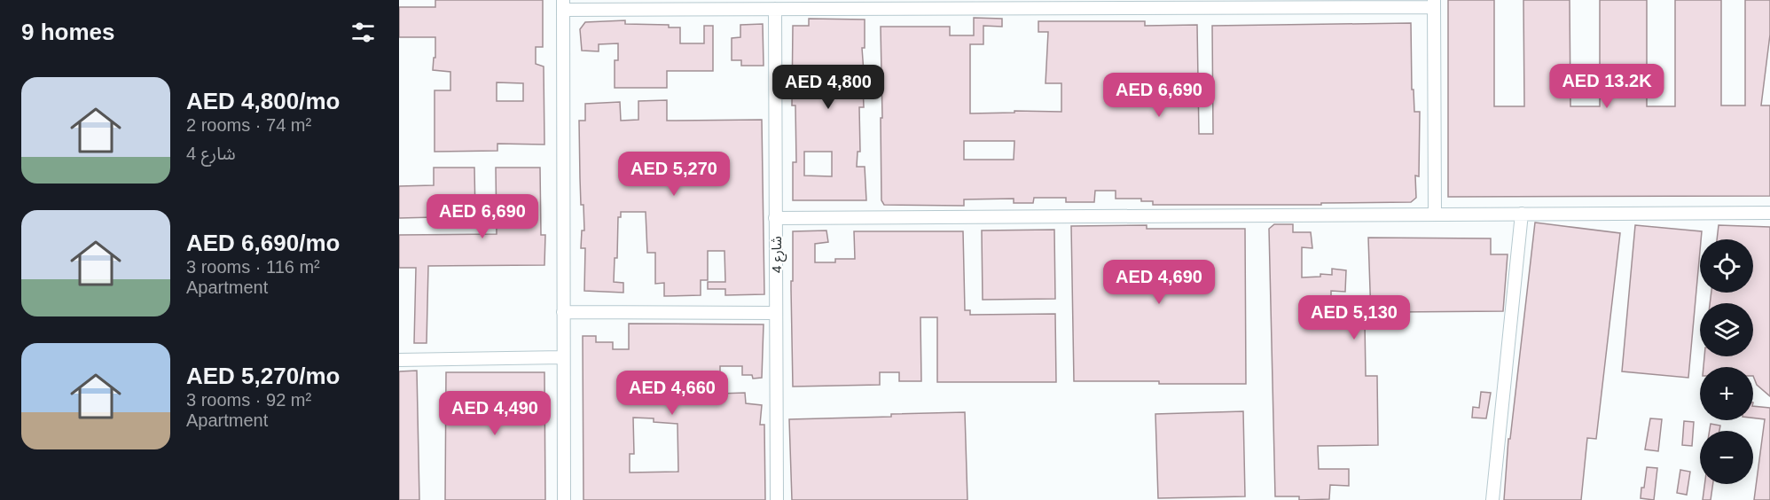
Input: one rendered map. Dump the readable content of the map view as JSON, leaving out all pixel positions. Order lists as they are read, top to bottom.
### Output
{
  "streets": {
    "street": ["شارع 4"]
  },
  "page": {
    "heading": "9 homes",
    "list": [
      {
        "name": "AED 4,800/mo",
        "note": "2 rooms · 74 m² · شارع 4"
      },
      {
        "name": "AED 6,690/mo",
        "note": "3 rooms · 116 m² · Apartment"
      },
      {
        "name": "AED 5,270/mo",
        "note": "3 rooms · 92 m² · Apartment"
      }
    ],
    "price": [
      "AED 13.2K",
      "AED 4,800",
      "AED 6,690",
      "AED 5,270",
      "AED 6,690",
      "AED 4,690",
      "AED 5,130",
      "AED 4,660",
      "AED 4,490"
    ],
    "map_buttons": ["+", "−"]
  }
}
